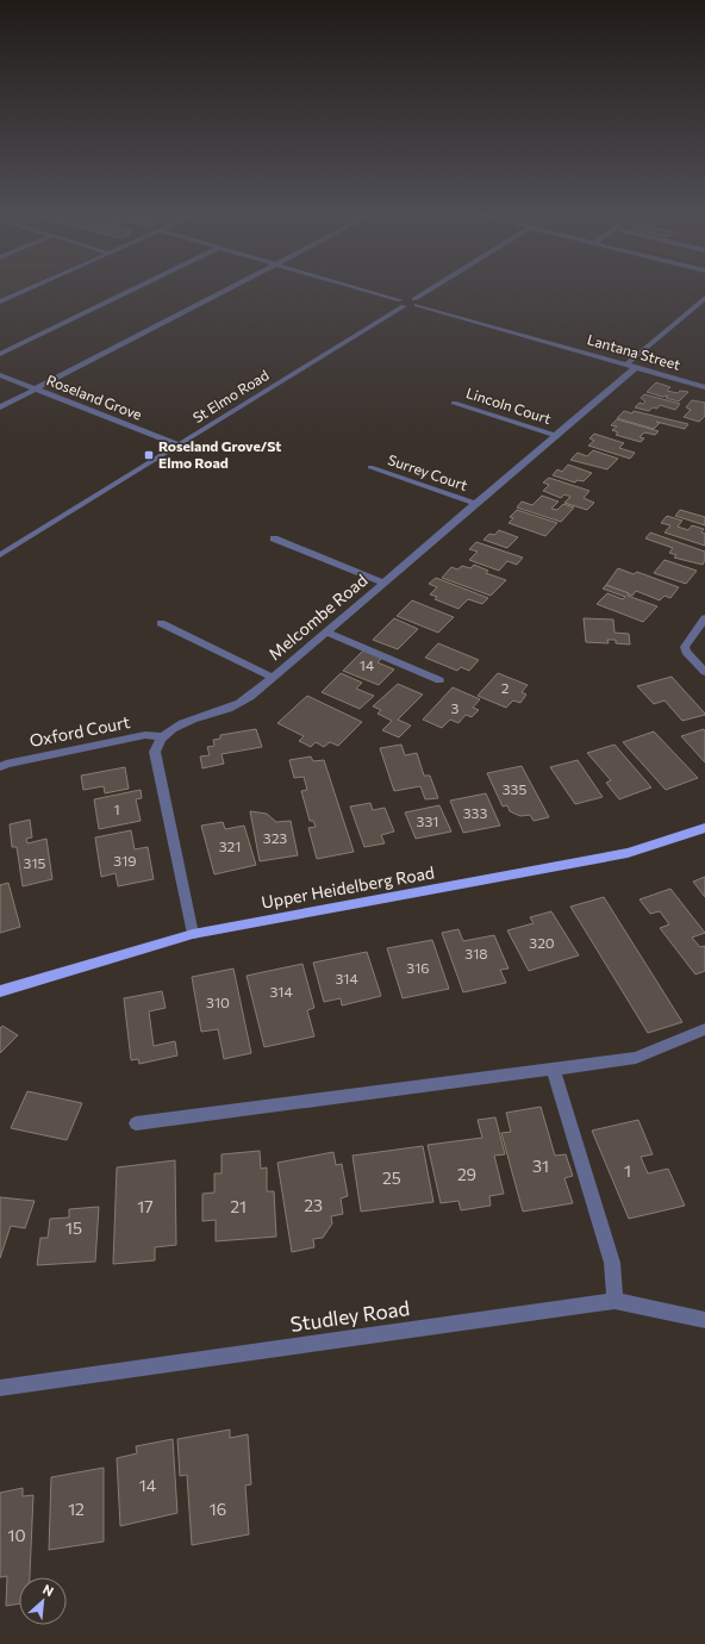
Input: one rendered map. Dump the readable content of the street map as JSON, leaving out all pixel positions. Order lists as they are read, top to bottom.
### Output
{
  "streets": {
    "main road": ["Upper Heidelberg Road"],
    "street": [
      "Lantana Street",
      "St Elmo Road",
      "Roseland Grove",
      "Lincoln Court",
      "Surrey Court",
      "Melcombe Road",
      "Oxford Court",
      "Studley Road"
    ]
  },
  "crossings": [
    ["Lantana Street", "Melcombe Road"],
    ["St Elmo Road", "Roseland Grove"],
    ["Lincoln Court", "Melcombe Road"],
    ["Surrey Court", "Melcombe Road"],
    ["Melcombe Road", "Oxford Court"]
  ],
  "places": {
    "transit": ["Roseland Grove/St Elmo Road"]
  },
  "house_numbers": [
    "14",
    "2",
    "3",
    "335",
    "1",
    "333",
    "331",
    "323",
    "321",
    "319",
    "315",
    "320",
    "318",
    "316",
    "314",
    "314",
    "310",
    "31",
    "1",
    "29",
    "25",
    "23",
    "17",
    "21",
    "15",
    "14",
    "12",
    "16",
    "10"
  ],
  "north": "top right"
}
